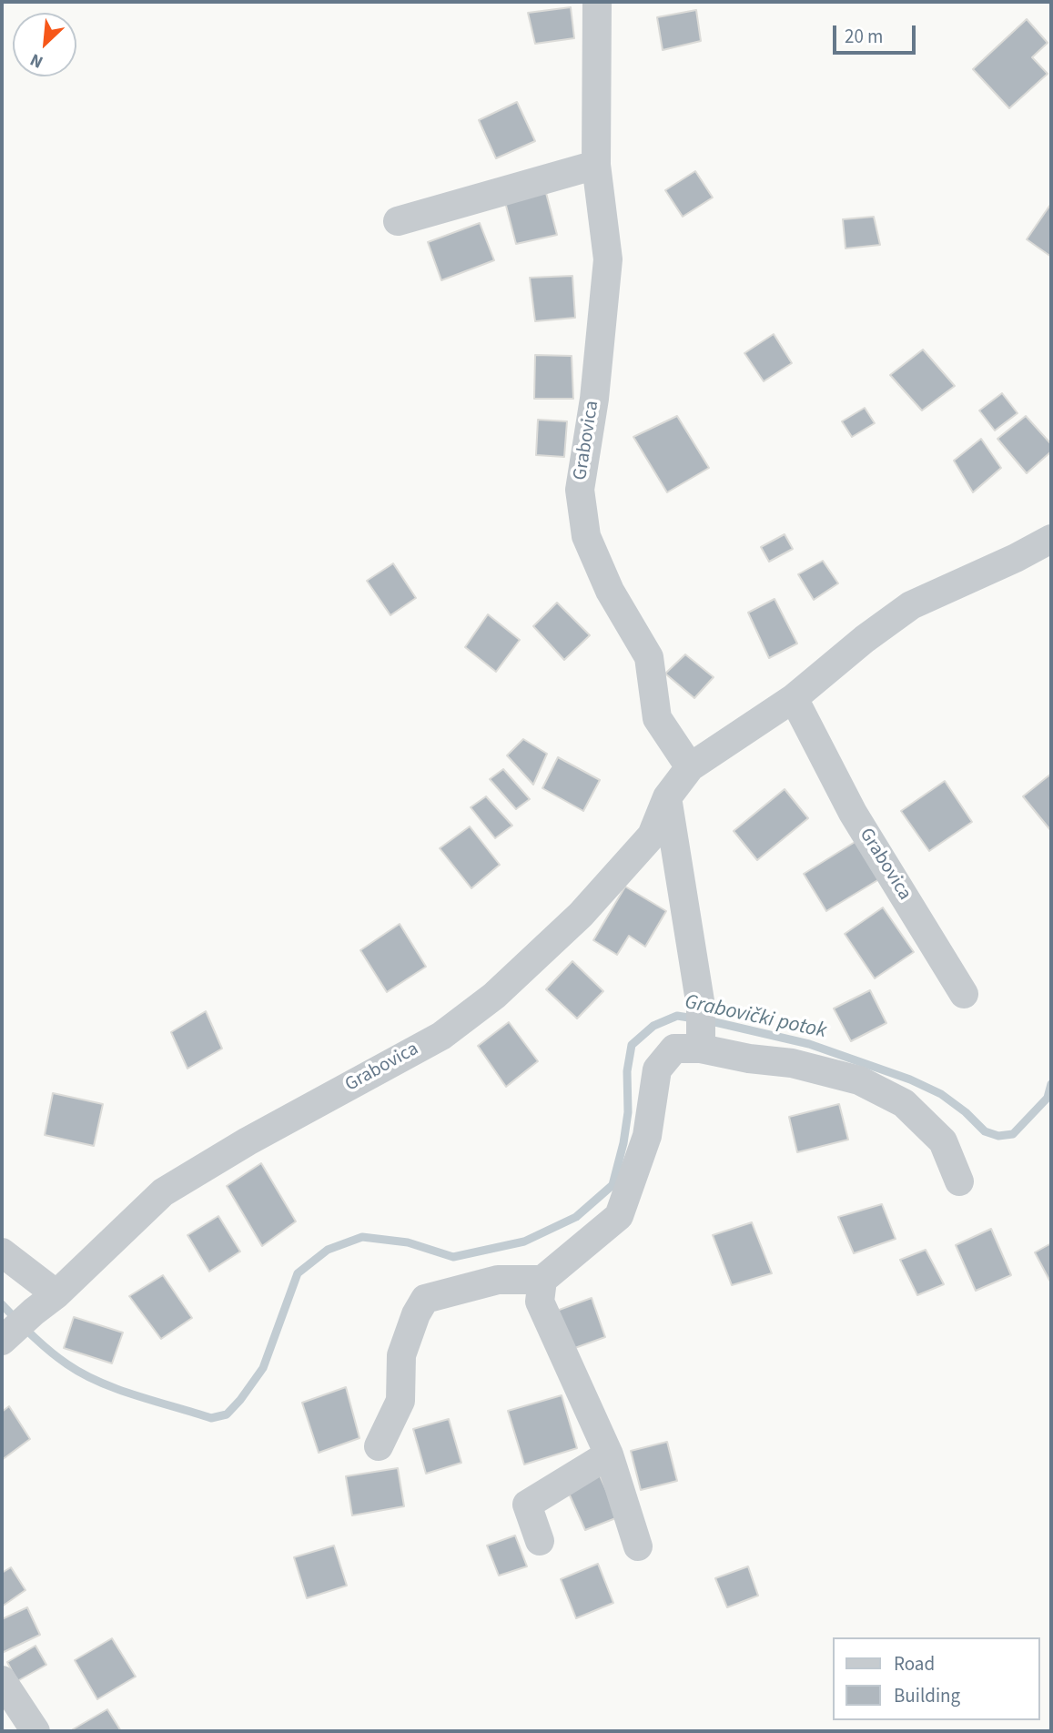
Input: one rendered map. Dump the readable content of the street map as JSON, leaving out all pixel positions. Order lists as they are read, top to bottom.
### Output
{
  "streets": {
    "street": ["Grabovica"]
  },
  "water": ["Grabovički potok"],
  "legend": ["Road", "Building"],
  "scale_bar": "20 m",
  "north": "bottom left"
}
